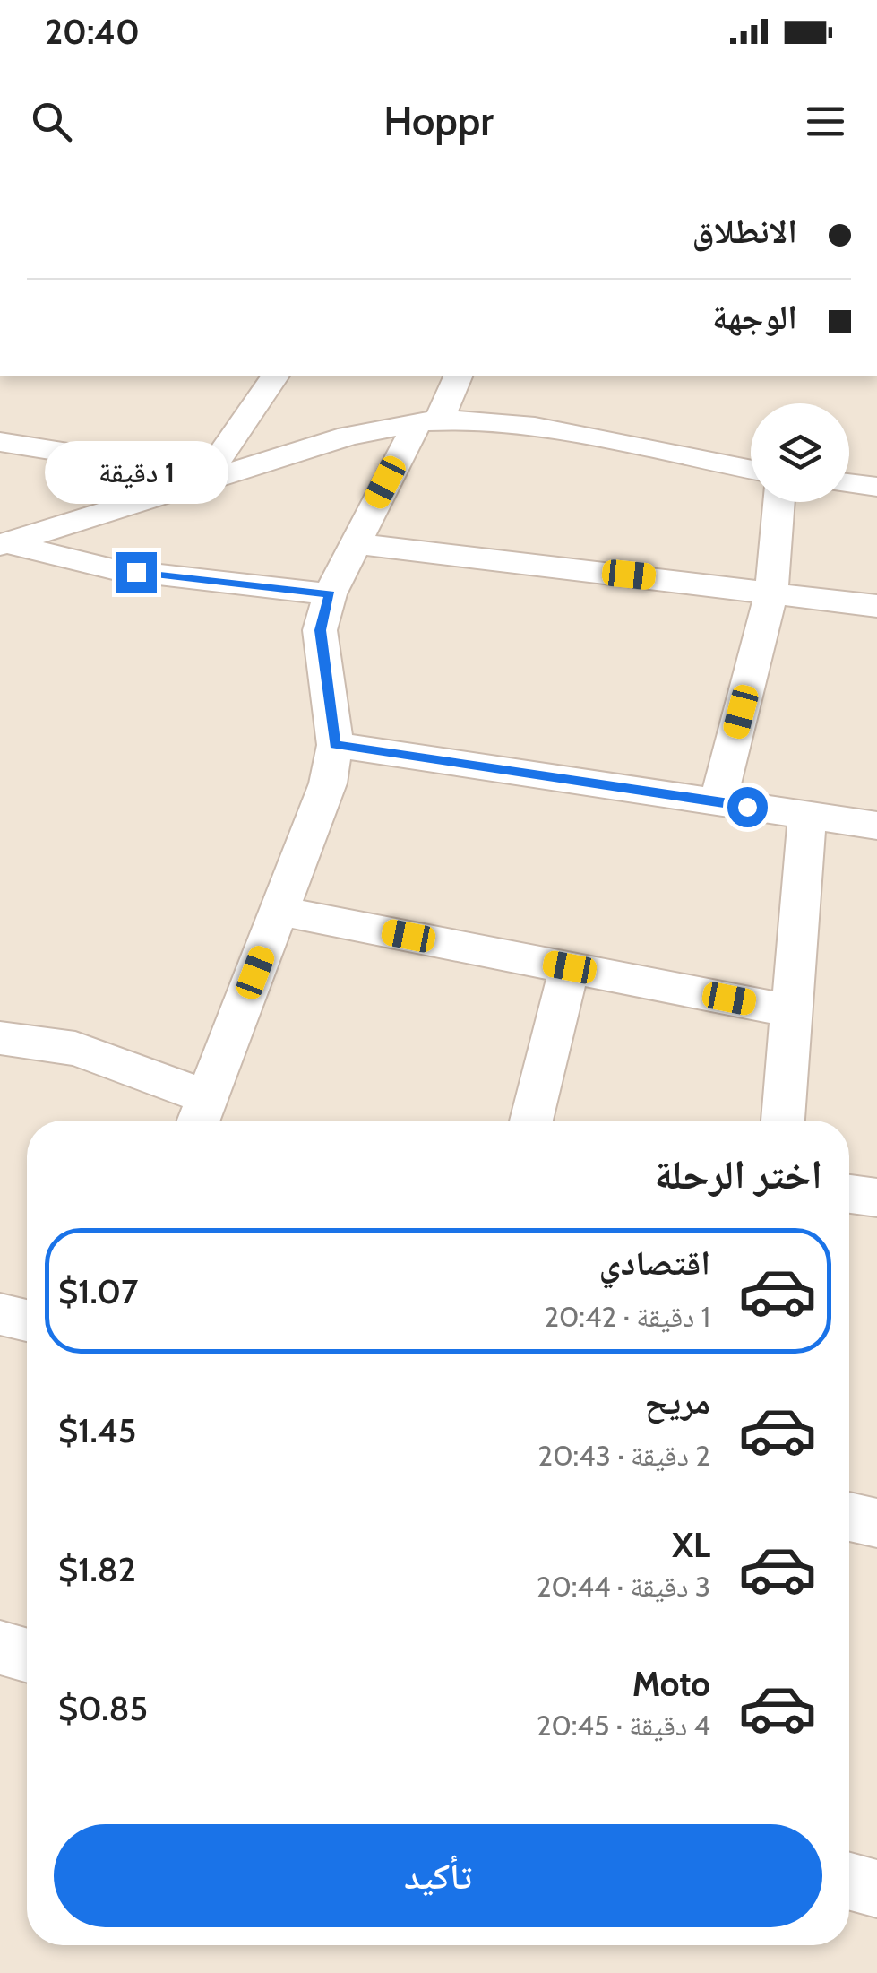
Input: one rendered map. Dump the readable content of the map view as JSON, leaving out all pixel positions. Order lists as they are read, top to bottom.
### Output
{
  "page": {
    "status": "20:40",
    "header": "Hoppr",
    "banner": ["الانطلاق", "الوجهة"],
    "bubble": "1 دقيقة",
    "heading": "اختر الرحلة",
    "list": [
      {
        "name": "اقتصادي",
        "note": "1 دقيقة · 20:42",
        "value": "$1.07"
      },
      {
        "name": "مريح",
        "note": "2 دقيقة · 20:43",
        "value": "$1.45"
      },
      {
        "name": "XL",
        "note": "3 دقيقة · 20:44",
        "value": "$1.82"
      },
      {
        "name": "Moto",
        "note": "4 دقيقة · 20:45",
        "value": "$0.85"
      }
    ],
    "buttons": "تأكيد"
  }
}
